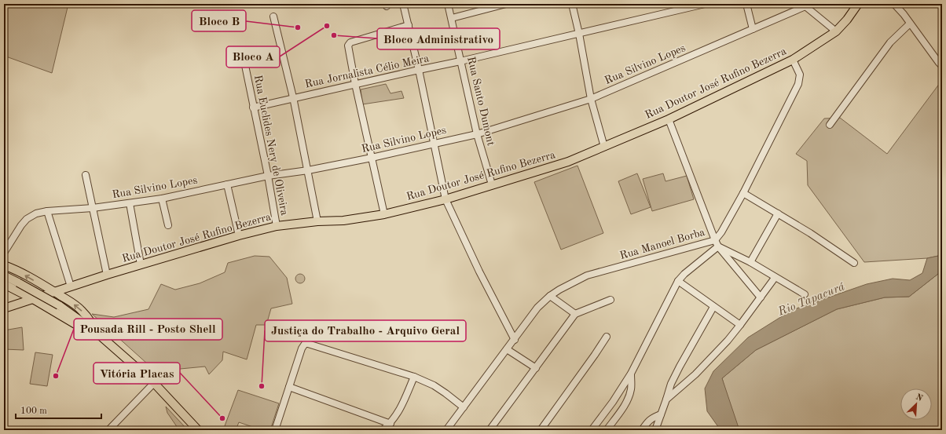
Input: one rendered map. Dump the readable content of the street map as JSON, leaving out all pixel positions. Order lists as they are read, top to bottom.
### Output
{
  "streets": {
    "main road": ["Rua Doutor José Rufino Bezerra"],
    "street": [
      "Rua Silvino Lopes",
      "Rua Jornalista Célio Meira",
      "Rua Santo Dumont",
      "Rua Euclides Nery de Oliveira",
      "Rua Manoel Borba"
    ]
  },
  "crossings": [
    ["Rua Silvino Lopes", "Rua Santo Dumont"],
    ["Rua Silvino Lopes", "Rua Euclides Nery de Oliveira"],
    ["Rua Jornalista Célio Meira", "Rua Santo Dumont"],
    ["Rua Jornalista Célio Meira", "Rua Euclides Nery de Oliveira"],
    ["Rua Doutor José Rufino Bezerra", "Rua Santo Dumont"],
    ["Rua Doutor José Rufino Bezerra", "Rua Euclides Nery de Oliveira"],
    ["Rua Doutor José Rufino Bezerra", "Rua Manoel Borba"]
  ],
  "water": ["Rio Tapacurá"],
  "places": [
    "Bloco A",
    "Bloco B",
    "Bloco Administrativo",
    "Pousada Rill - Posto Shell",
    "Justiça do Trabalho - Arquivo Geral",
    "Vitória Placas"
  ],
  "scale_bar": "100 m",
  "north": "top right"
}
